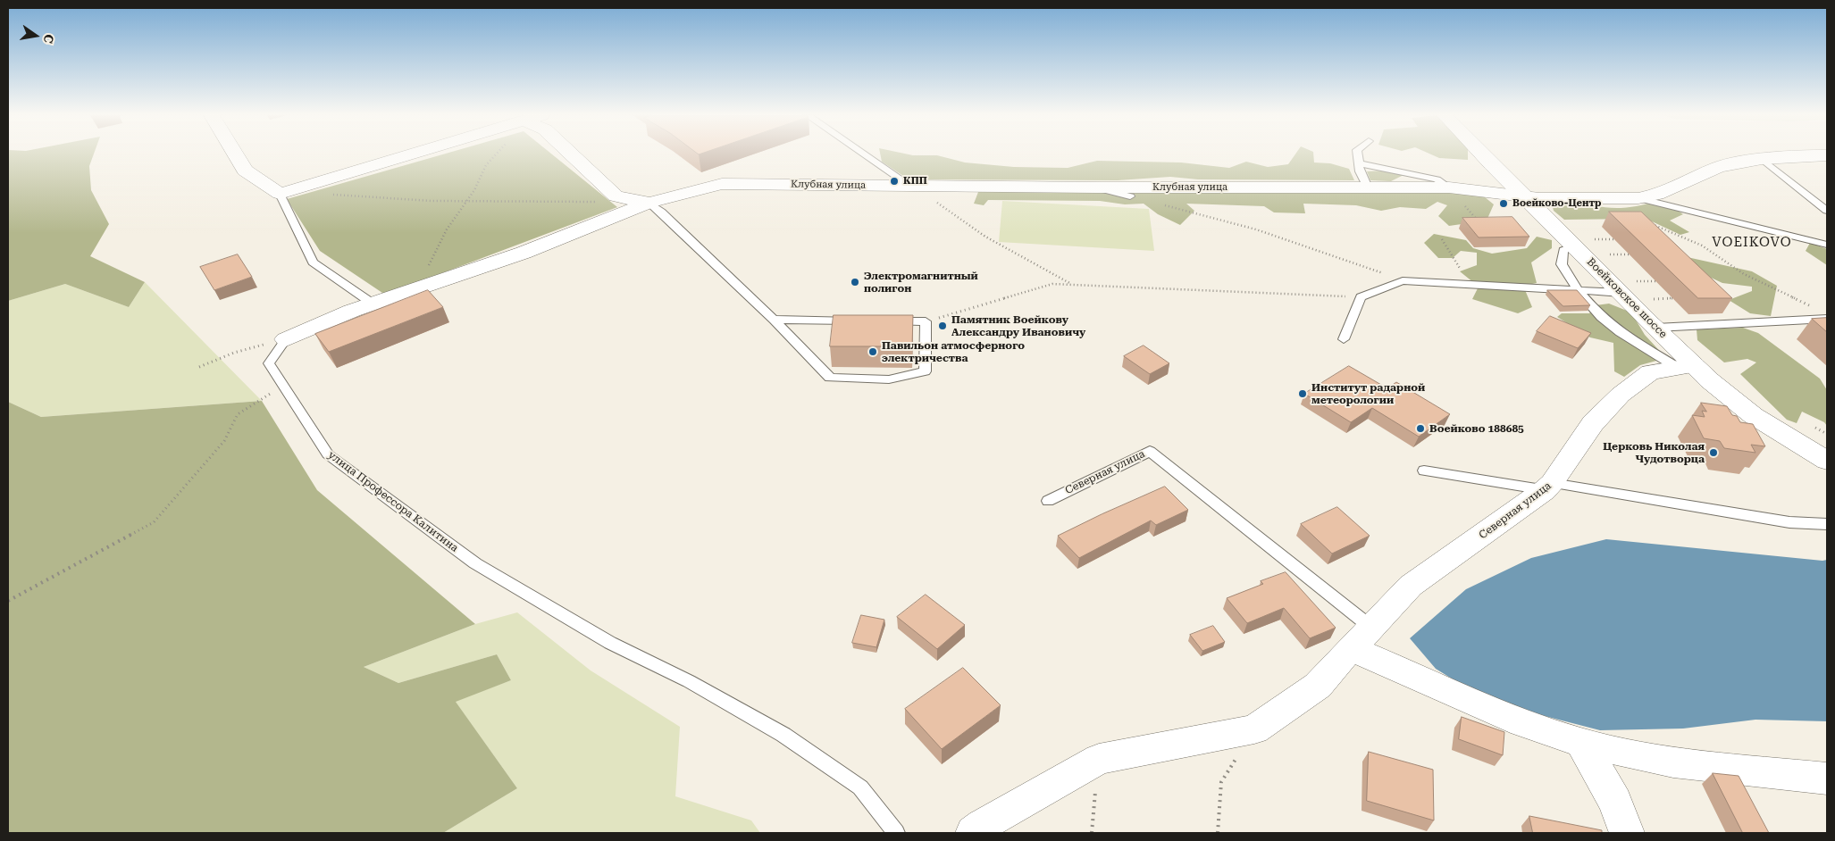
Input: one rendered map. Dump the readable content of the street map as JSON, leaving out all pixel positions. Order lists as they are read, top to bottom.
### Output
{
  "streets": {
    "street": ["Клубная улица", "Воейковское шоссе", "Северная улица"],
    "lane": ["улица Профессора Калитина"]
  },
  "crossings": [
    ["Клубная улица", "Воейковское шоссе"],
    ["Воейковское шоссе", "Северная улица"]
  ],
  "districts": ["VOEIKOVO"],
  "places": [
    "КПП",
    "Воейково-Центр",
    "Электромагнитный полигон",
    "Памятник Воейкову Александру Ивановичу",
    "Павильон атмосферного электричества",
    "Институт радарной метеорологии",
    "Воейково 188685",
    "Церковь Николая Чудотворца"
  ],
  "north": "right"
}
